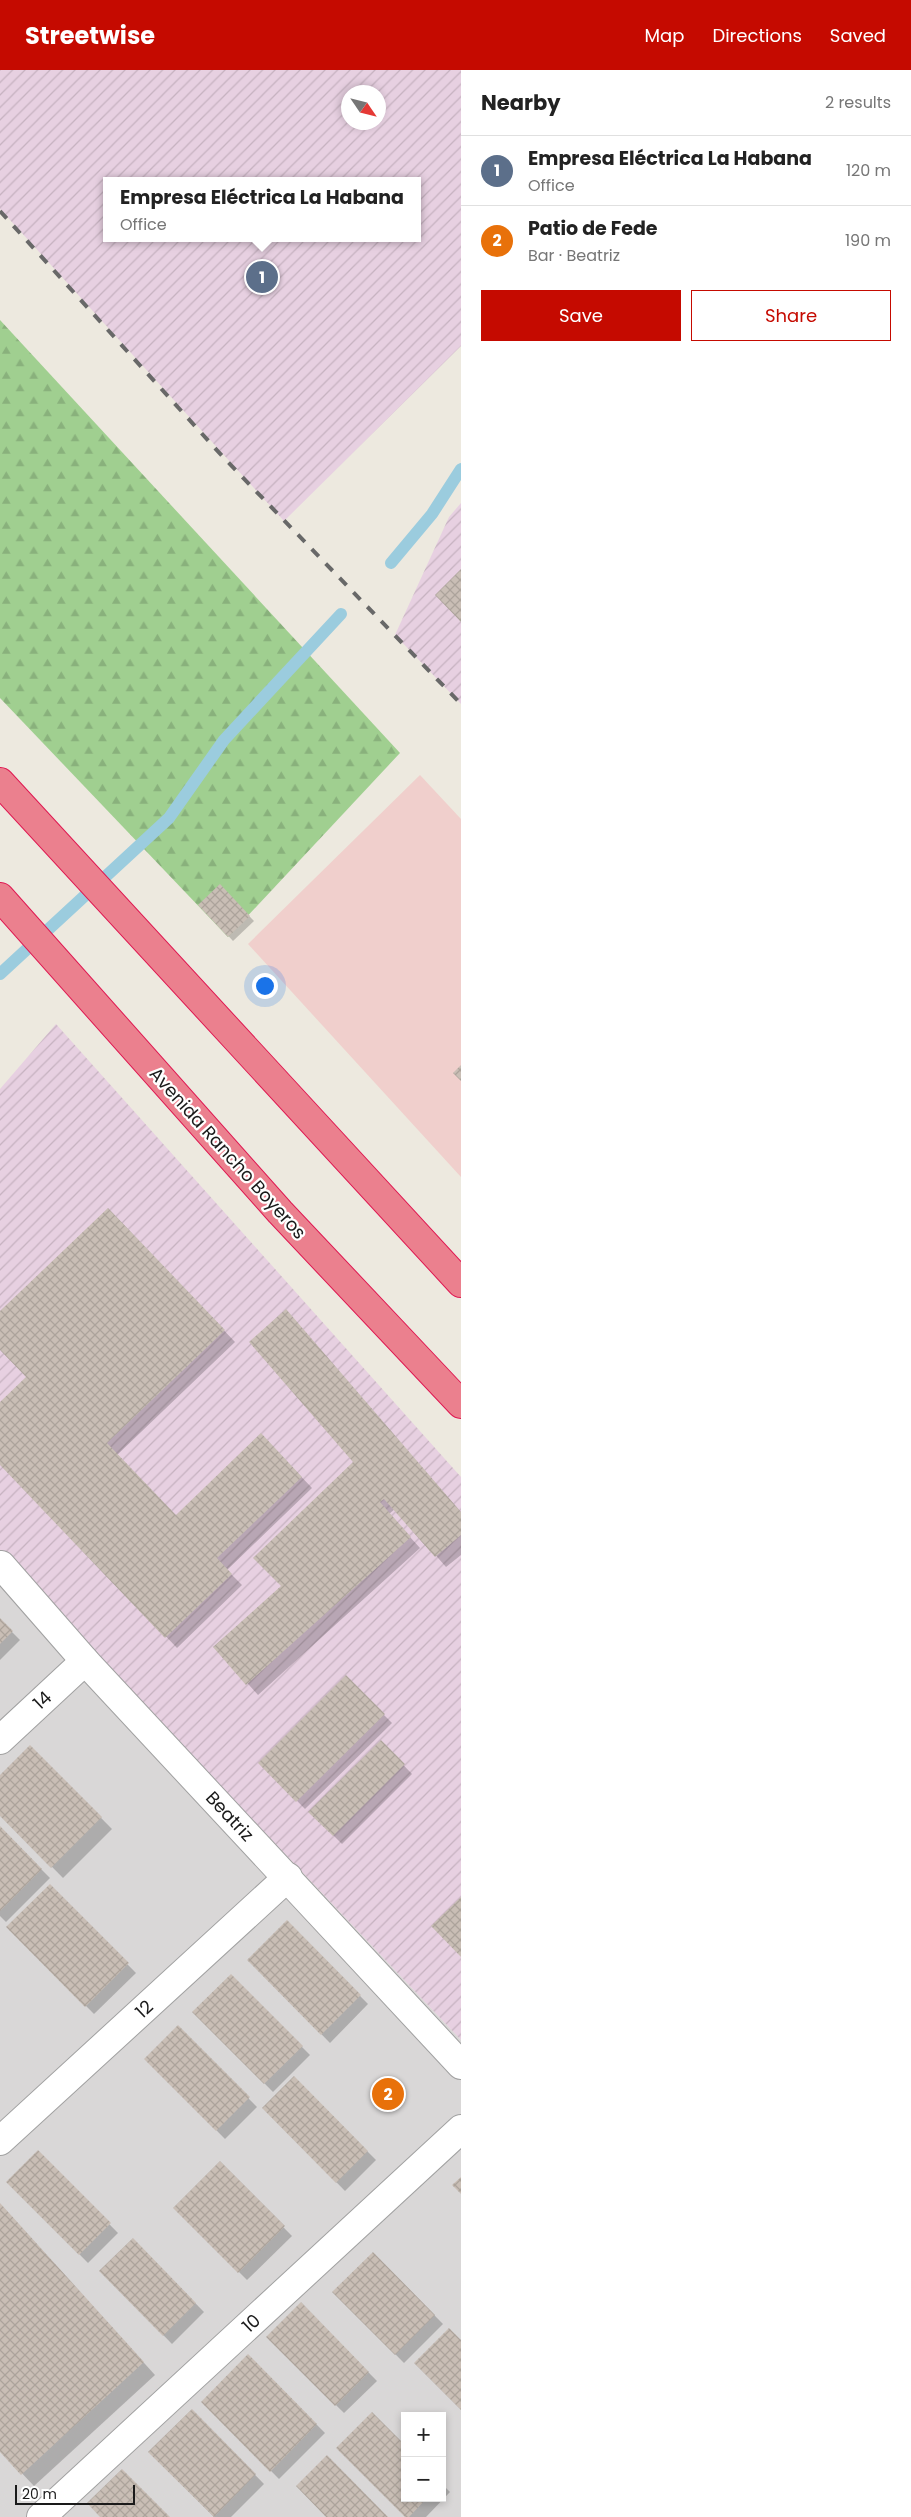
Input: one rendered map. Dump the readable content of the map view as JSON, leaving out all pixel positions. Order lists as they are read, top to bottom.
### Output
{
  "streets": {
    "highway": ["Avenida Rancho Boyeros"],
    "street": [
      "14",
      "Beatriz",
      "12",
      "10"
    ]
  },
  "crossings": [
    ["14", "Beatriz"],
    ["Beatriz", "12"]
  ],
  "scale_bar": "20 m",
  "north": "bottom right",
  "page": {
    "header": "Streetwise",
    "nav": ["Map", "Directions", "Saved"],
    "heading": ["Nearby", "2 results"],
    "list": [
      {
        "mark": "1",
        "name": "Empresa Eléctrica La Habana",
        "note": "Office",
        "value": "120 m"
      },
      {
        "mark": "2",
        "name": "Patio de Fede",
        "note": "Bar · Beatriz",
        "value": "190 m"
      }
    ],
    "popup": ["Empresa Eléctrica La Habana", "Office"],
    "pins": ["1", "2"],
    "buttons": ["Save", "Share"],
    "map_buttons": ["+", "−"],
    "scale": "20 m"
  }
}
